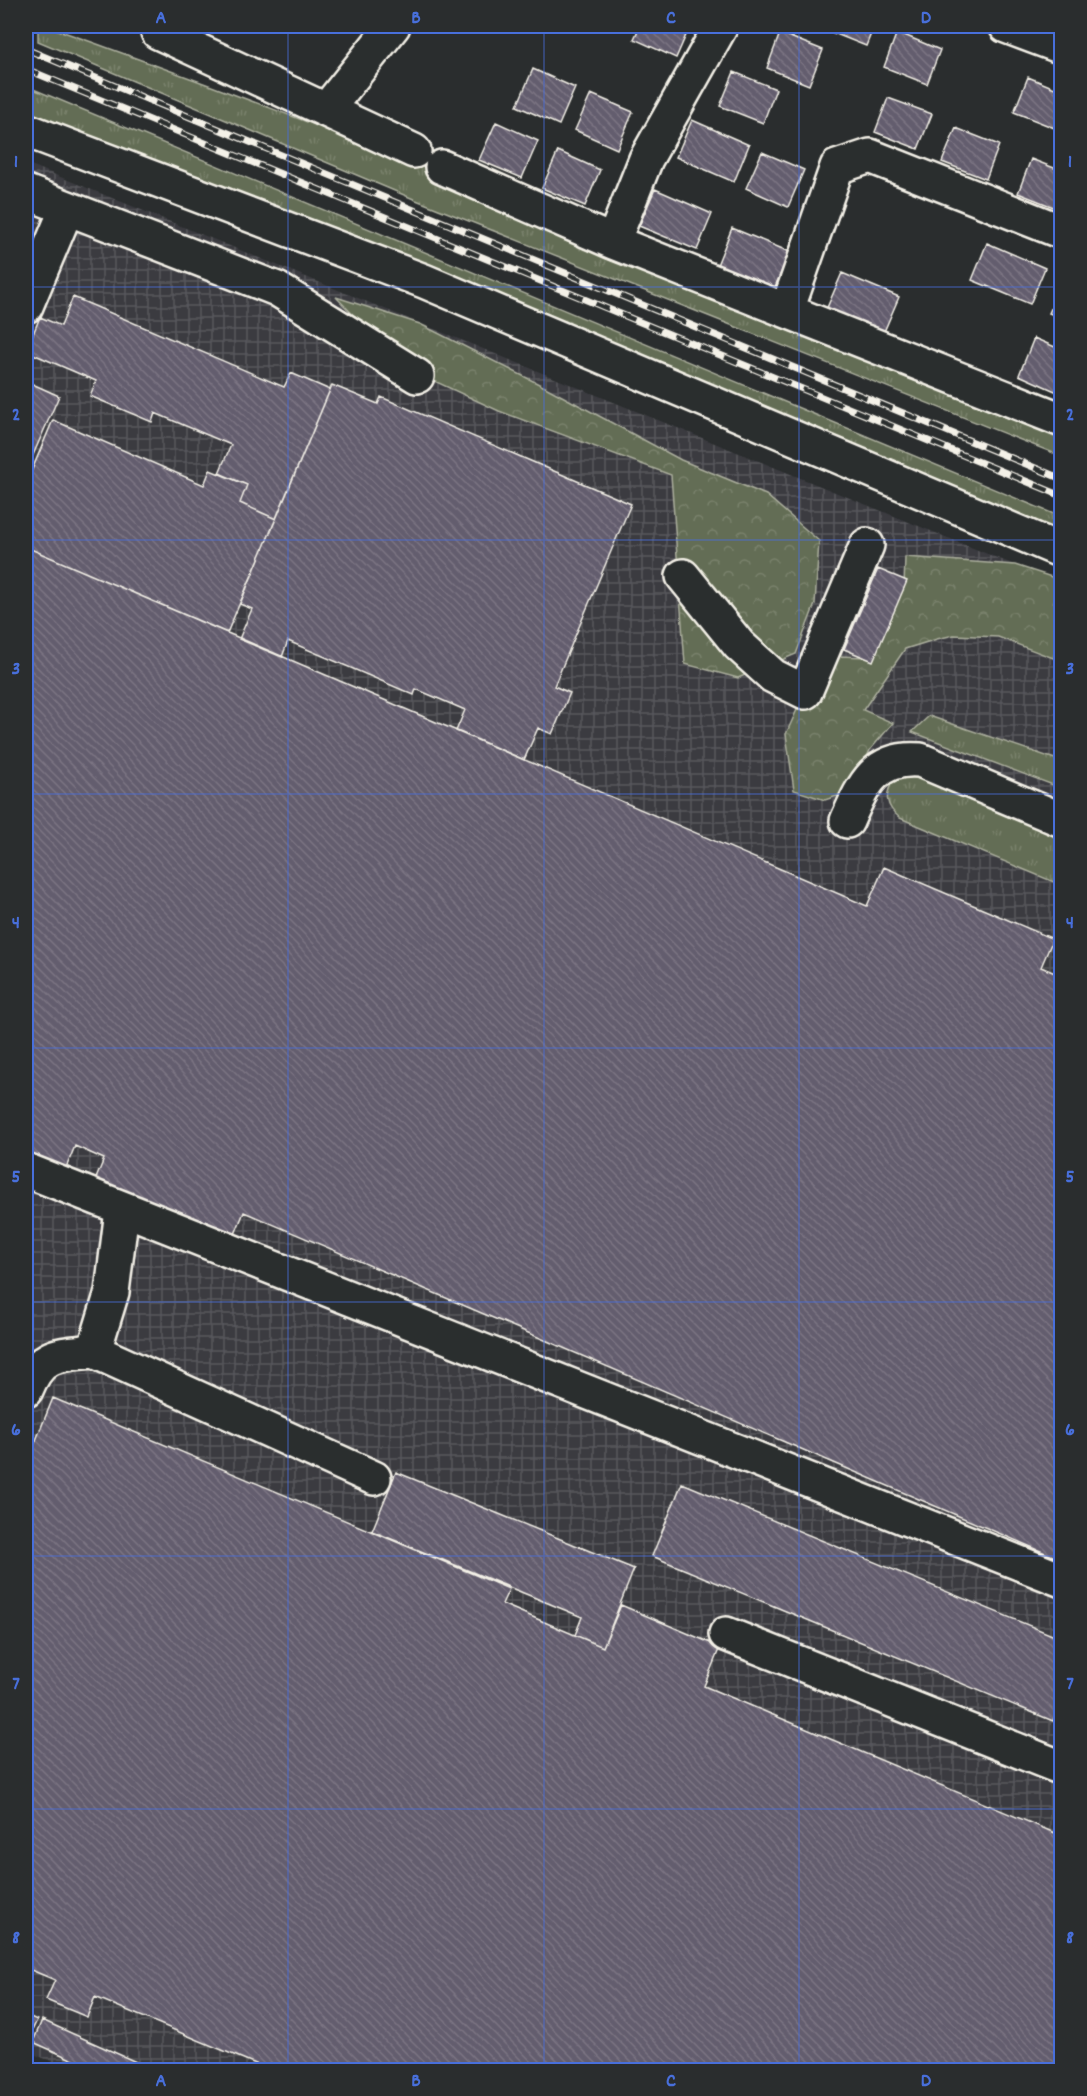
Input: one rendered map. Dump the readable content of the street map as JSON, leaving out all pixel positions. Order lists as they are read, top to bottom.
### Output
{
  "grid": {
    "columns": [
      "A",
      "B",
      "C",
      "D"
    ],
    "rows": [
      "1",
      "2",
      "3",
      "4",
      "5",
      "6",
      "7",
      "8"
    ]
  }
}
